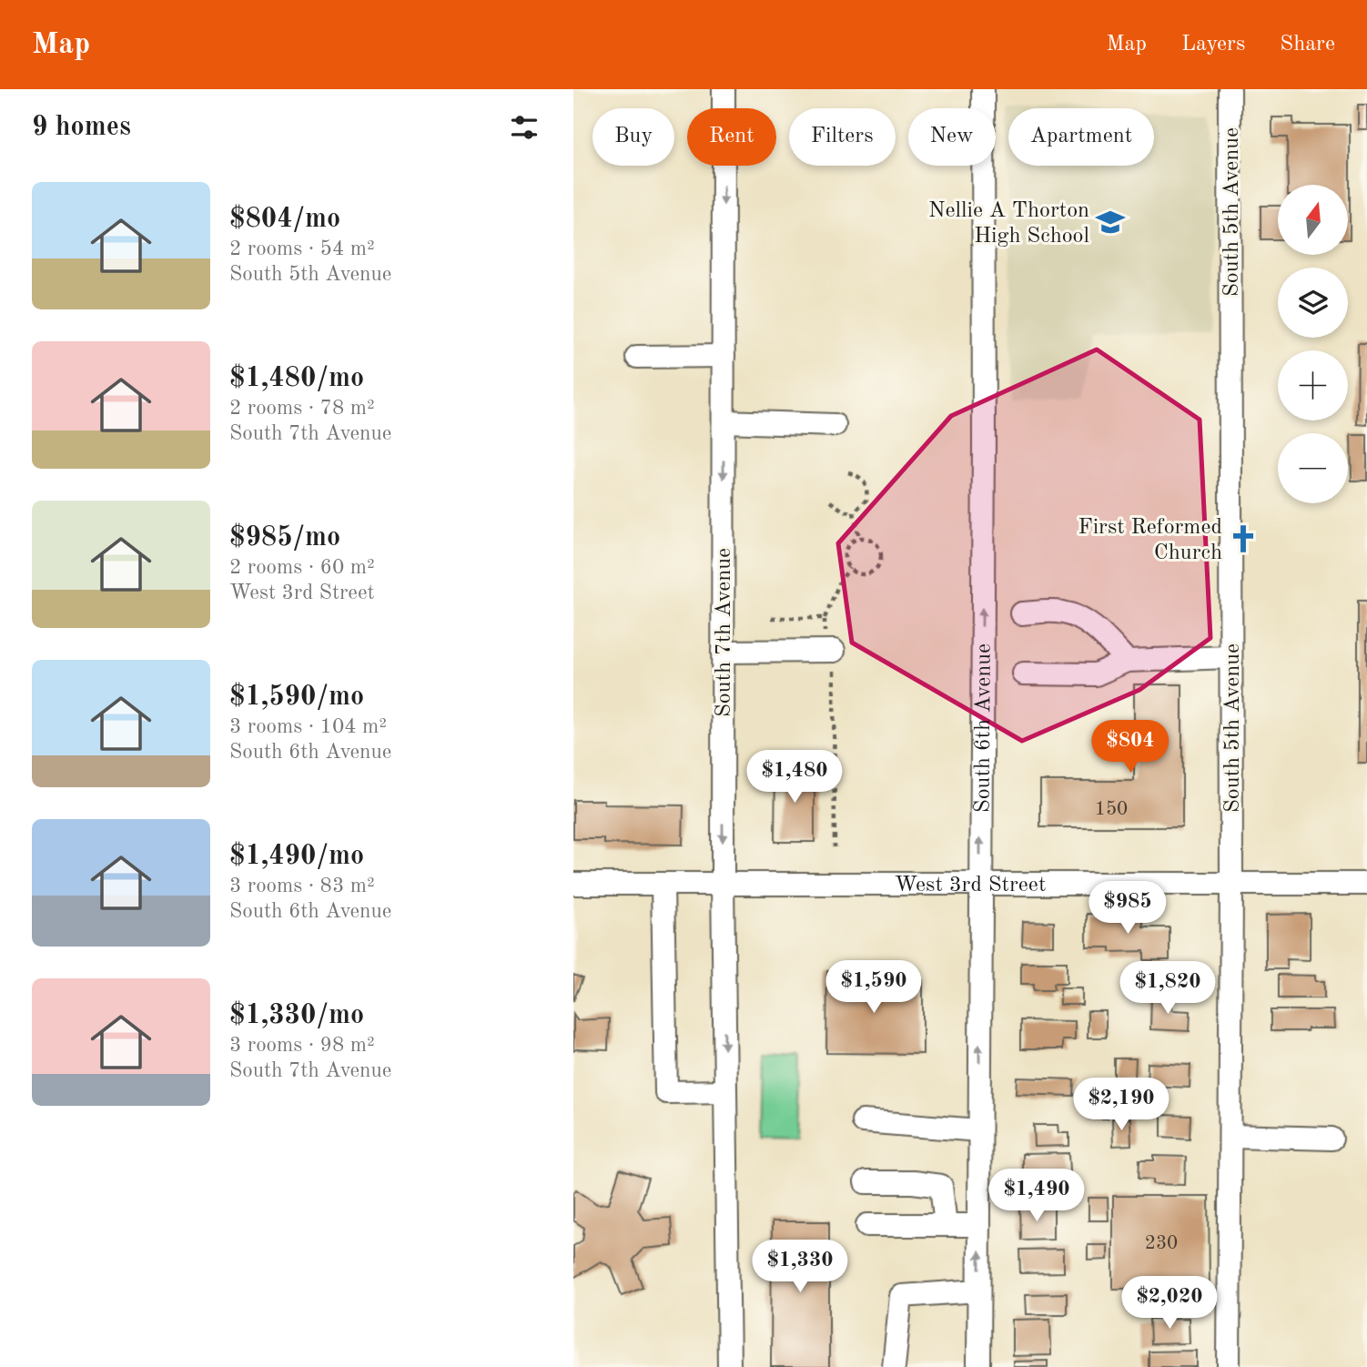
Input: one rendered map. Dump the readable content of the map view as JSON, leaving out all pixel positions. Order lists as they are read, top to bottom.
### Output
{
  "streets": {
    "street": [
      "South 5th Avenue",
      "South 7th Avenue",
      "South 6th Avenue",
      "West 3rd Street"
    ]
  },
  "crossings": [
    ["South 5th Avenue", "West 3rd Street"],
    ["South 7th Avenue", "West 3rd Street"],
    ["South 6th Avenue", "West 3rd Street"]
  ],
  "one_way": ["South 7th Avenue", "South 6th Avenue"],
  "places": {
    "school or university": ["Nellie A Thorton High School"],
    "church": ["First Reformed Church"]
  },
  "house_numbers": ["150", "230"],
  "north": "top",
  "page": {
    "header": "Map",
    "nav": ["Map", "Layers", "Share"],
    "heading": "9 homes",
    "chip": [
      "Buy",
      "Rent",
      "Filters",
      "New",
      "Apartment"
    ],
    "list": [
      {
        "name": "$804/mo",
        "note": "2 rooms · 54 m² · South 5th Avenue"
      },
      {
        "name": "$1,480/mo",
        "note": "2 rooms · 78 m² · South 7th Avenue"
      },
      {
        "name": "$985/mo",
        "note": "2 rooms · 60 m² · West 3rd Street"
      },
      {
        "name": "$1,590/mo",
        "note": "3 rooms · 104 m² · South 6th Avenue"
      },
      {
        "name": "$1,490/mo",
        "note": "3 rooms · 83 m² · South 6th Avenue"
      },
      {
        "name": "$1,330/mo",
        "note": "3 rooms · 98 m² · South 7th Avenue"
      }
    ],
    "map_buttons": ["+", "−"],
    "price": [
      "$804",
      "$1,480",
      "$985",
      "$1,590",
      "$1,820",
      "$2,190",
      "$1,490",
      "$1,330",
      "$2,020"
    ]
  }
}
